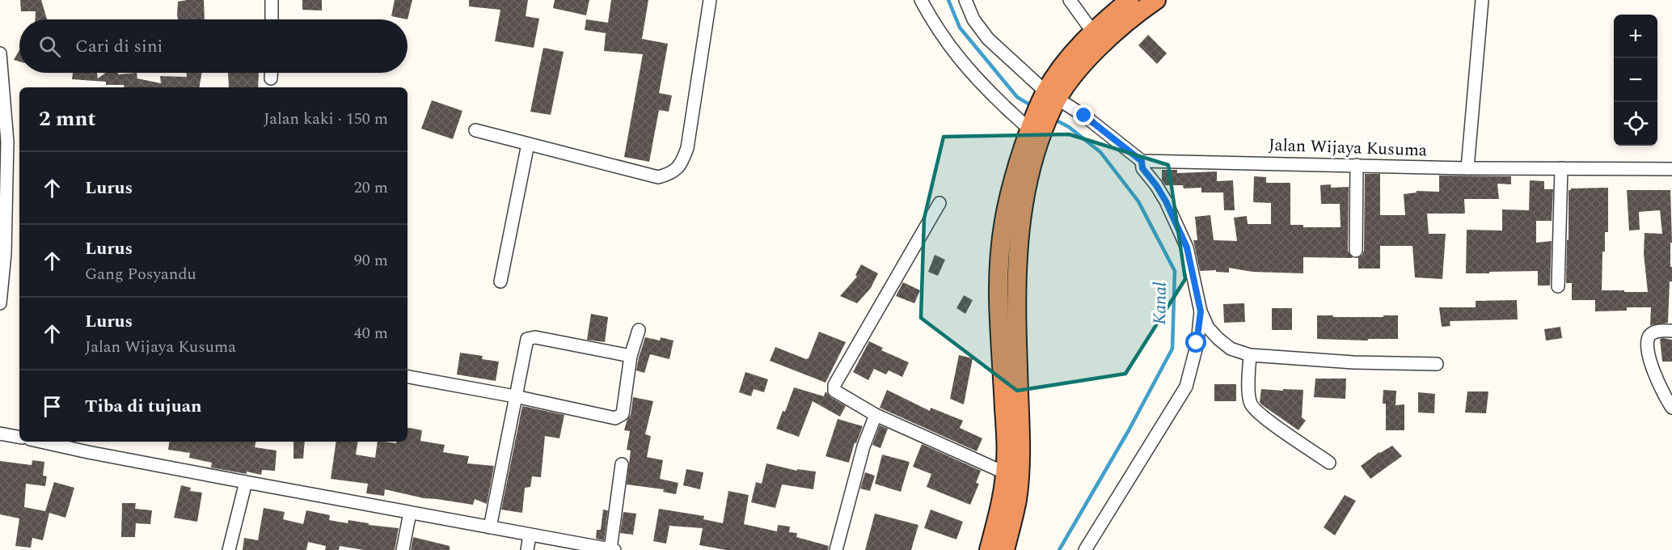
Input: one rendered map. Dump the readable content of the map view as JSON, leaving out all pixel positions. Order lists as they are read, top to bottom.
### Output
{
  "streets": {
    "street": ["Jalan Wijaya Kusuma"]
  },
  "water": ["Kanal"],
  "page": {
    "map_buttons": ["+", "−"],
    "search": "Cari di sini",
    "heading": ["2 mnt", "Jalan kaki · 150 m"],
    "list": [
      ["Lurus", "20 m"],
      ["Lurus", "Gang Posyandu", "90 m"],
      ["Lurus", "Jalan Wijaya Kusuma", "40 m"],
      "Tiba di tujuan"
    ]
  }
}
